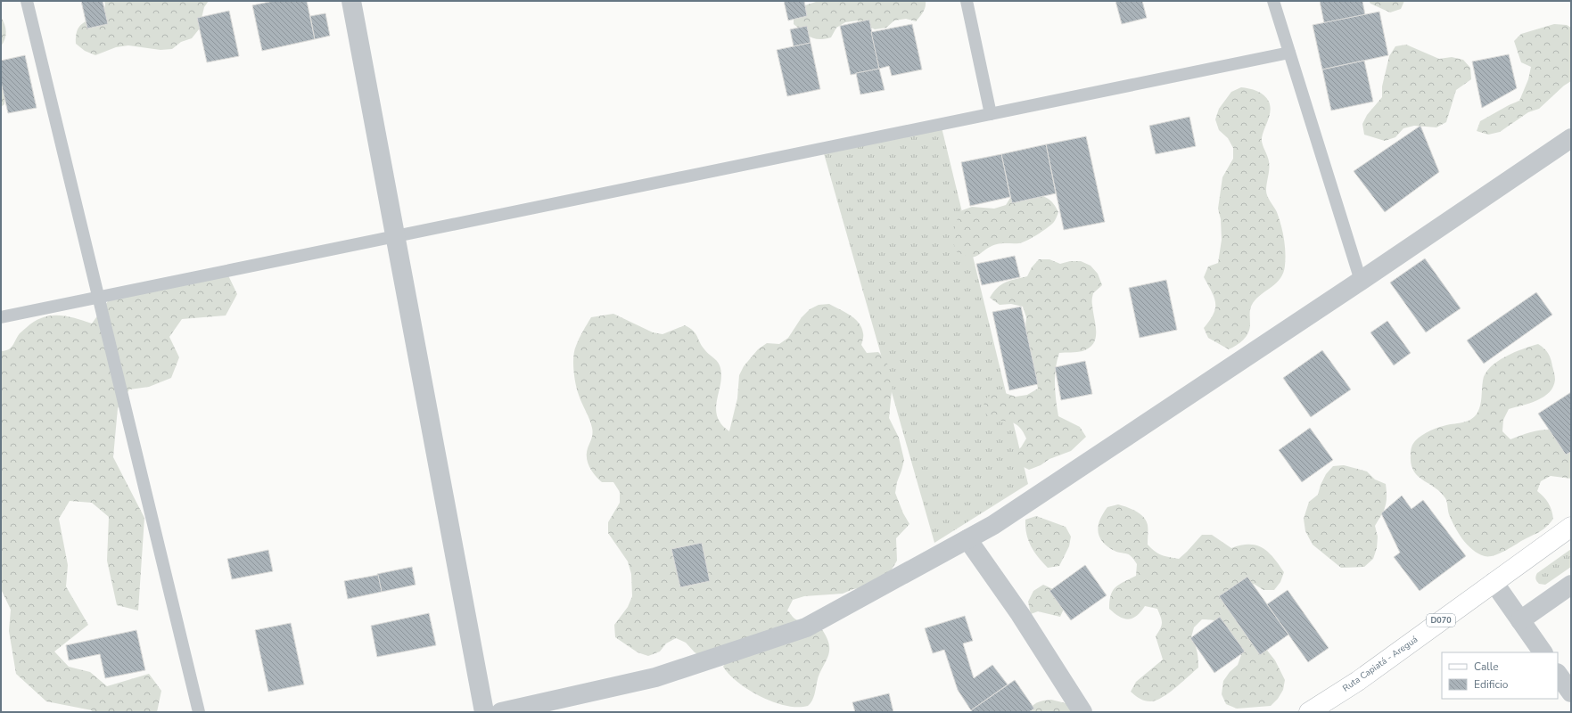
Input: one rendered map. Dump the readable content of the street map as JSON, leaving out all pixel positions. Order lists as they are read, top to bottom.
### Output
{
  "streets": {
    "main road": ["D070", "Ruta Capiatá - Areguá"]
  },
  "legend": ["Calle", "Edificio"]
}
